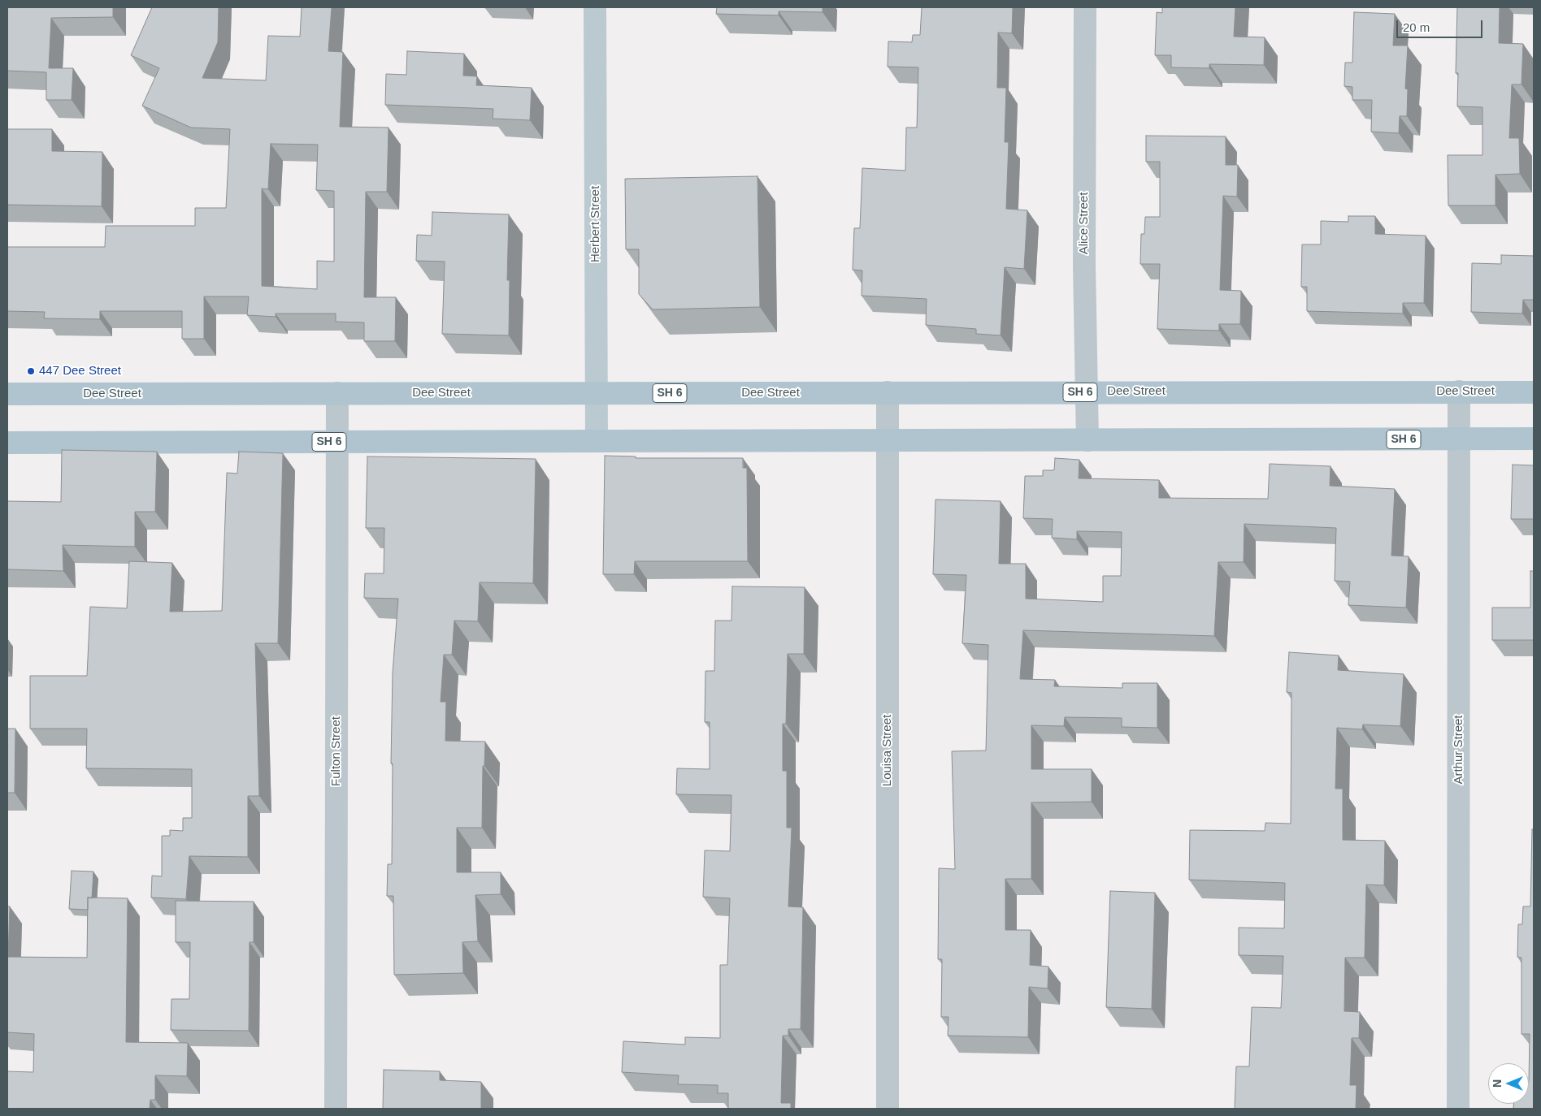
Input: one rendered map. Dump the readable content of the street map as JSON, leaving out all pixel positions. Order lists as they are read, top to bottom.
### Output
{
  "streets": {
    "main road": ["Herbert Street", "Dee Street", "SH 6"],
    "street": [
      "Alice Street",
      "Arthur Street",
      "Louisa Street",
      "Fulton Street"
    ]
  },
  "crossings": [
    ["Alice Street", "Dee Street"],
    ["Alice Street", "SH 6"],
    ["Herbert Street", "Dee Street"],
    ["Herbert Street", "SH 6"],
    ["Dee Street", "Arthur Street"],
    ["Dee Street", "Louisa Street"],
    ["Dee Street", "Fulton Street"],
    ["SH 6", "Arthur Street"],
    ["SH 6", "Louisa Street"],
    ["SH 6", "Fulton Street"]
  ],
  "places": ["447 Dee Street"],
  "scale_bar": "20 m",
  "north": "left"
}
